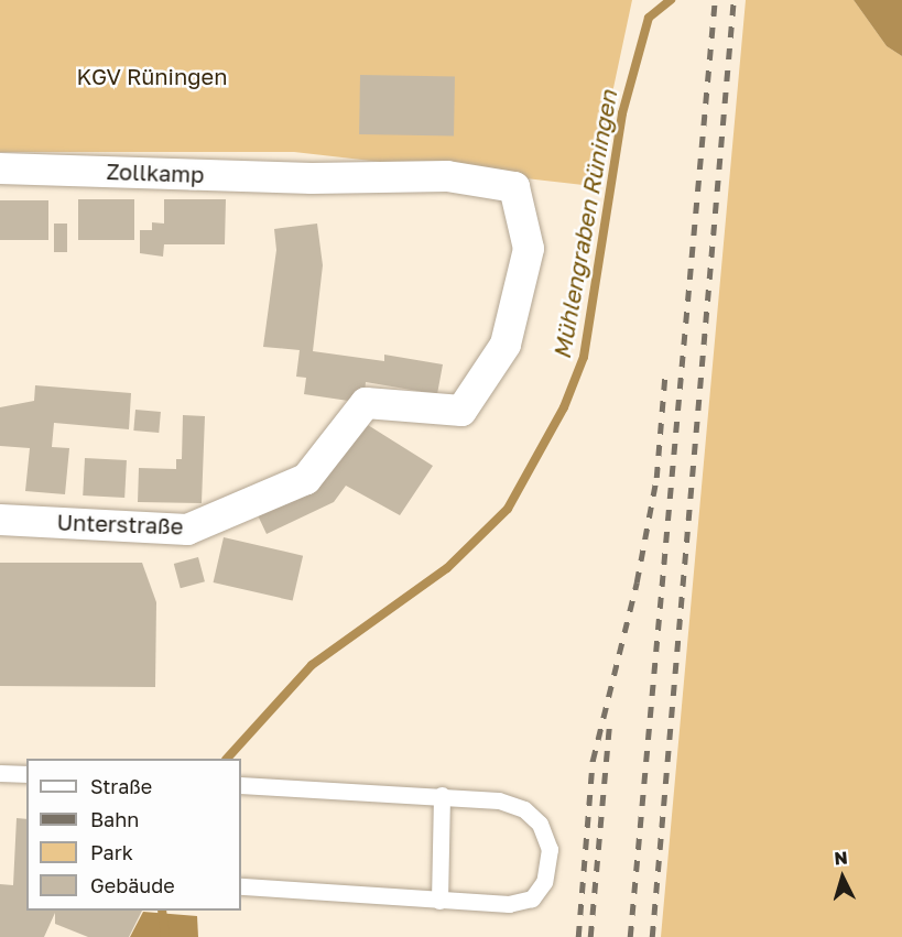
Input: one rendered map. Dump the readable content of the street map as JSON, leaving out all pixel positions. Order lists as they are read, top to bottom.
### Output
{
  "streets": {
    "street": ["Zollkamp", "Unterstraße"]
  },
  "crossings": [
    ["Zollkamp", "Unterstraße"]
  ],
  "water": ["Mühlengraben Rüningen"],
  "parks": ["KGV Rüningen"],
  "legend": [
    "Straße",
    "Bahn",
    "Park",
    "Gebäude"
  ],
  "north": "top"
}
